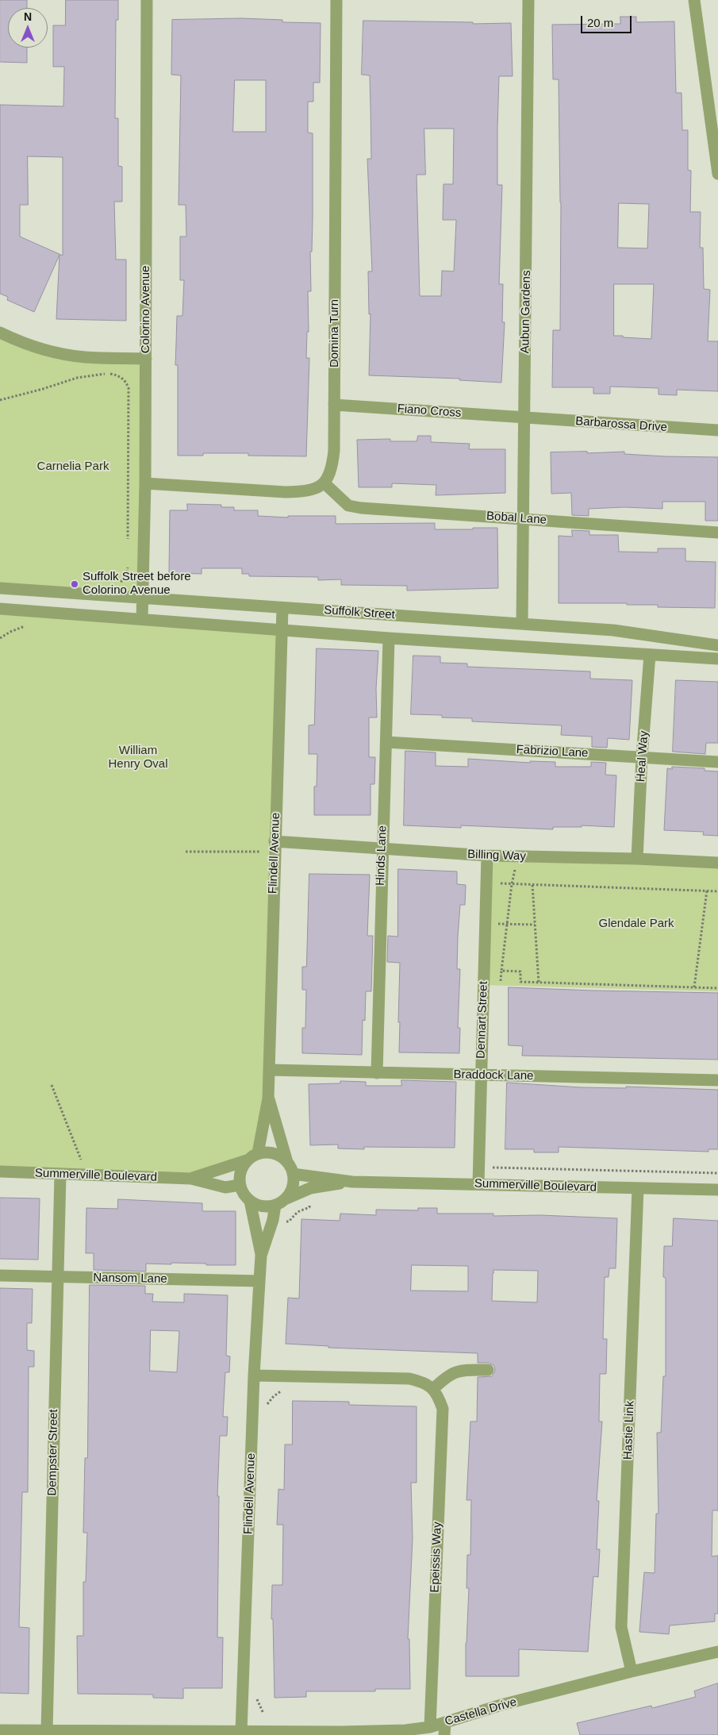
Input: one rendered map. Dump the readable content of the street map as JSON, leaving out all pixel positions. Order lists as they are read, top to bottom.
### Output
{
  "streets": {
    "street": [
      "Colorino Avenue",
      "Aubun Gardens",
      "Domina Turn",
      "Fiano Cross",
      "Barbarossa Drive",
      "Bobal Lane",
      "Suffolk Street",
      "Fabrizio Lane",
      "Heal Way",
      "Flindell Avenue",
      "Hinds Lane",
      "Billing Way",
      "Dennart Street",
      "Braddock Lane",
      "Summerville Boulevard",
      "Nansom Lane",
      "Hastie Link",
      "Dempster Street",
      "Epeissis Way",
      "Castella Drive"
    ]
  },
  "crossings": [
    ["Colorino Avenue", "Suffolk Street"],
    ["Aubun Gardens", "Fiano Cross"],
    ["Aubun Gardens", "Barbarossa Drive"],
    ["Aubun Gardens", "Bobal Lane"],
    ["Aubun Gardens", "Suffolk Street"],
    ["Domina Turn", "Fiano Cross"],
    ["Domina Turn", "Bobal Lane"],
    ["Fiano Cross", "Barbarossa Drive"],
    ["Suffolk Street", "Heal Way"],
    ["Suffolk Street", "Flindell Avenue"],
    ["Suffolk Street", "Hinds Lane"],
    ["Fabrizio Lane", "Heal Way"],
    ["Fabrizio Lane", "Hinds Lane"],
    ["Heal Way", "Billing Way"],
    ["Flindell Avenue", "Billing Way"],
    ["Flindell Avenue", "Braddock Lane"],
    ["Flindell Avenue", "Summerville Boulevard"],
    ["Flindell Avenue", "Nansom Lane"],
    ["Flindell Avenue", "Castella Drive"],
    ["Hinds Lane", "Billing Way"],
    ["Hinds Lane", "Braddock Lane"],
    ["Billing Way", "Dennart Street"],
    ["Dennart Street", "Braddock Lane"],
    ["Dennart Street", "Summerville Boulevard"],
    ["Summerville Boulevard", "Hastie Link"],
    ["Summerville Boulevard", "Dempster Street"],
    ["Nansom Lane", "Dempster Street"],
    ["Hastie Link", "Castella Drive"],
    ["Dempster Street", "Castella Drive"],
    ["Epeissis Way", "Castella Drive"]
  ],
  "parks": ["Carnelia Park", "William Henry Oval", "Glendale Park"],
  "places": ["Suffolk Street before Colorino Avenue"],
  "scale_bar": "20 m",
  "north": "top"
}
